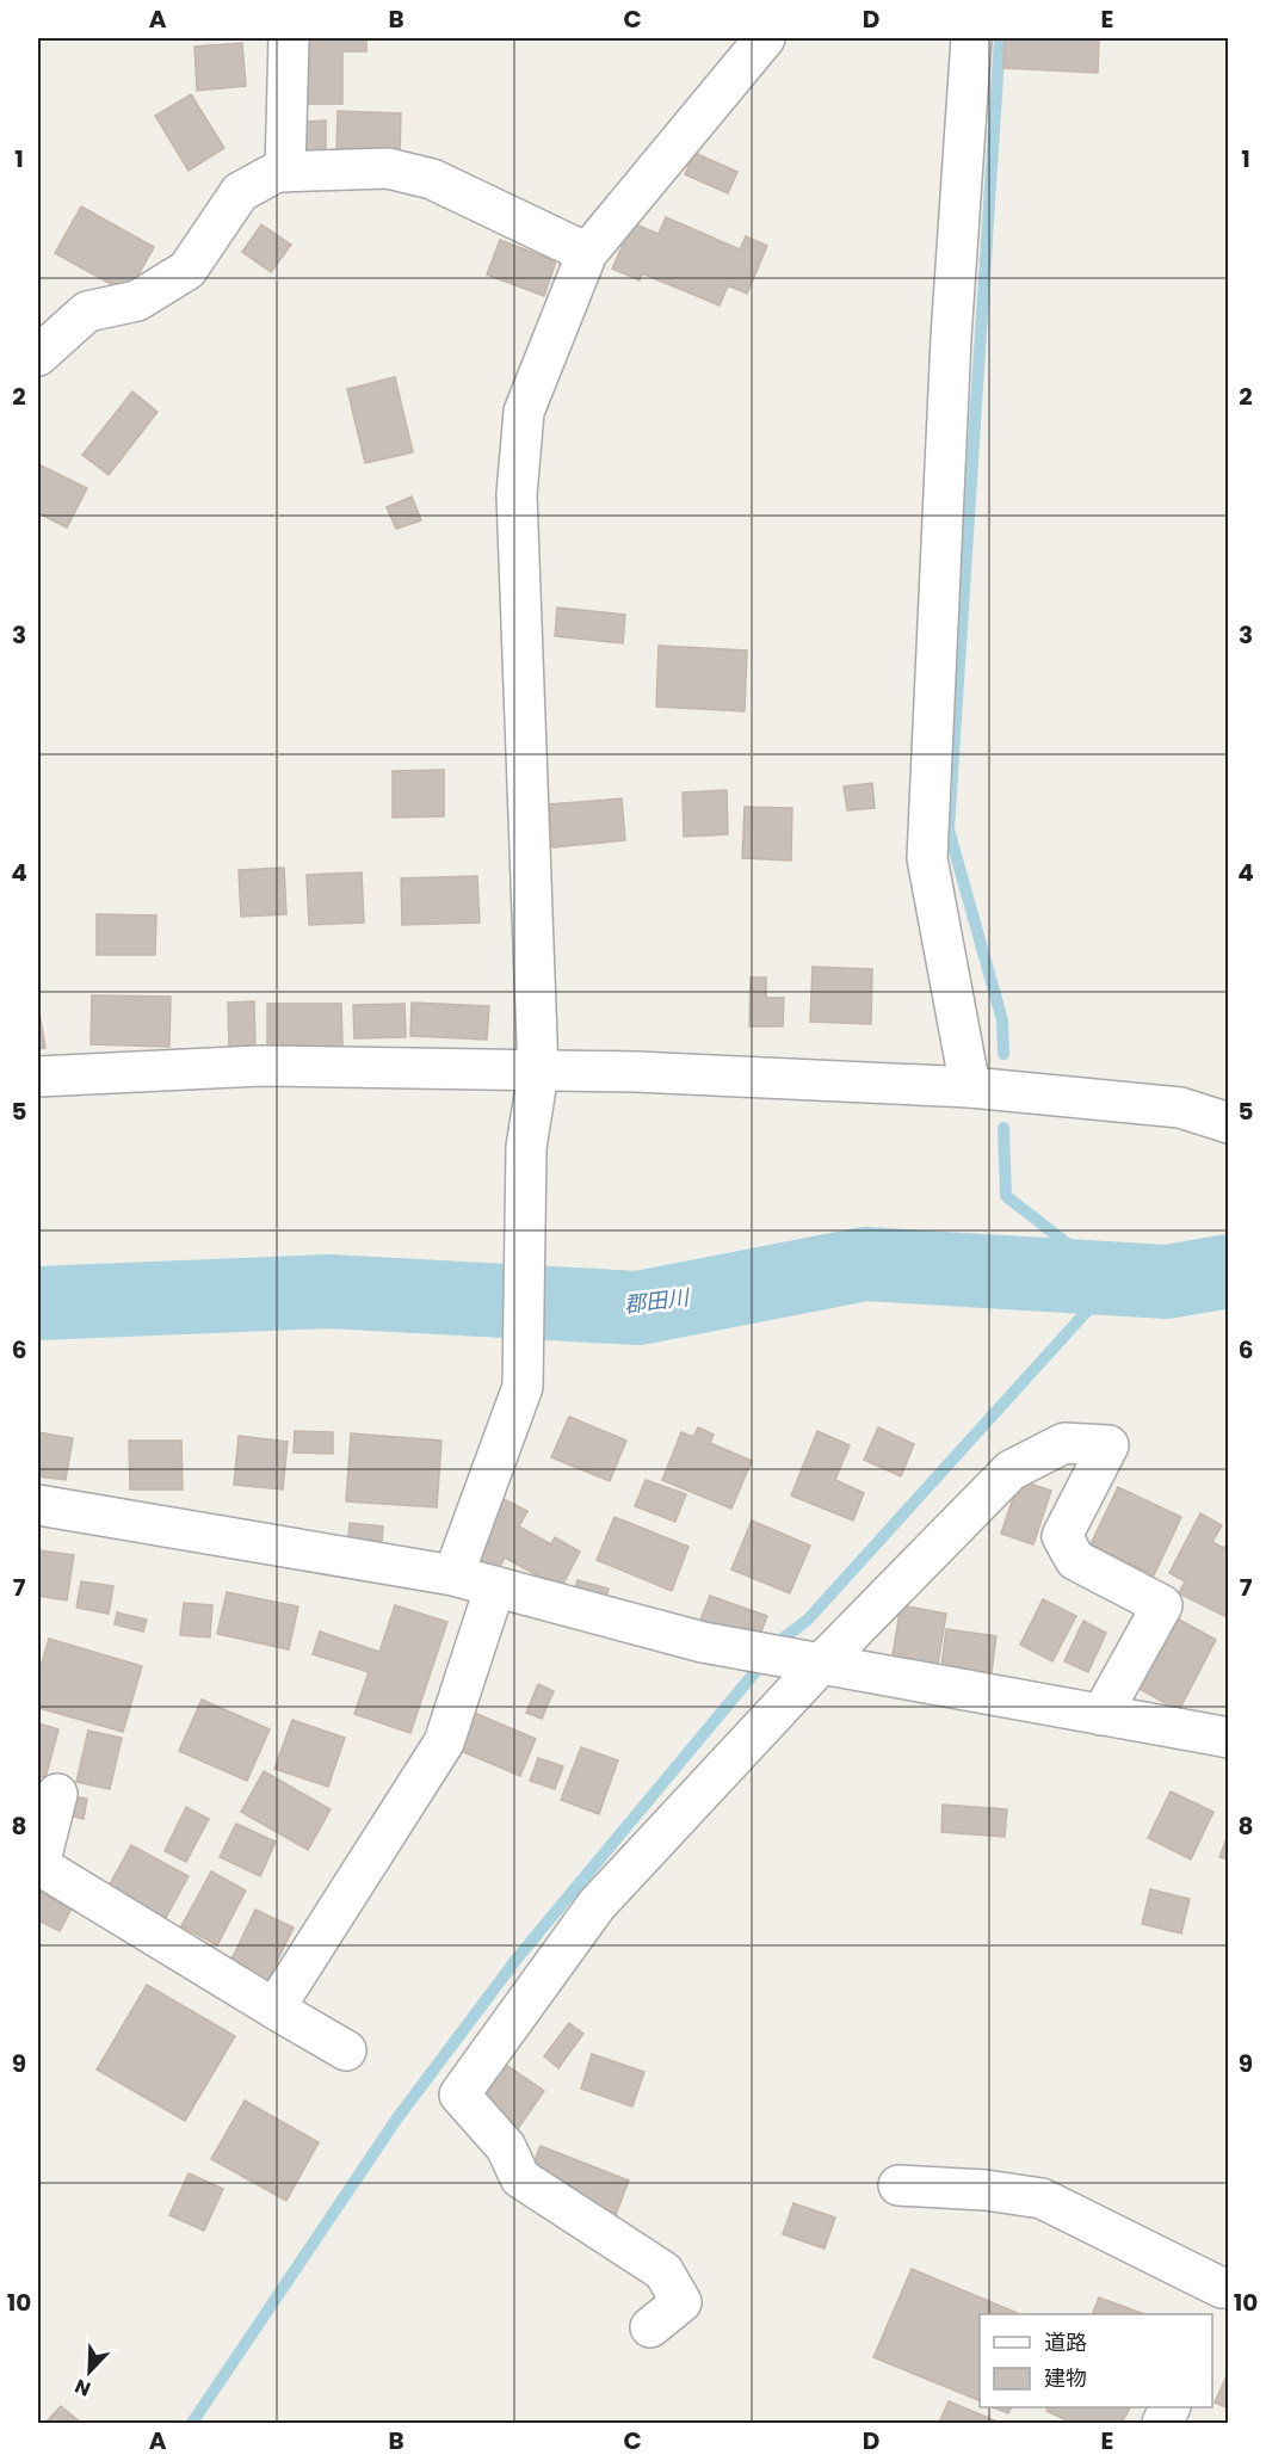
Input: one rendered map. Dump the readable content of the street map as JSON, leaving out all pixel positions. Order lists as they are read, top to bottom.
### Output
{
  "water": ["郡田川"],
  "legend": ["道路", "建物"],
  "north": "bottom left",
  "grid": {
    "columns": [
      "A",
      "B",
      "C",
      "D",
      "E"
    ],
    "rows": [
      "1",
      "2",
      "3",
      "4",
      "5",
      "6",
      "7",
      "8",
      "9",
      "10"
    ]
  }
}
